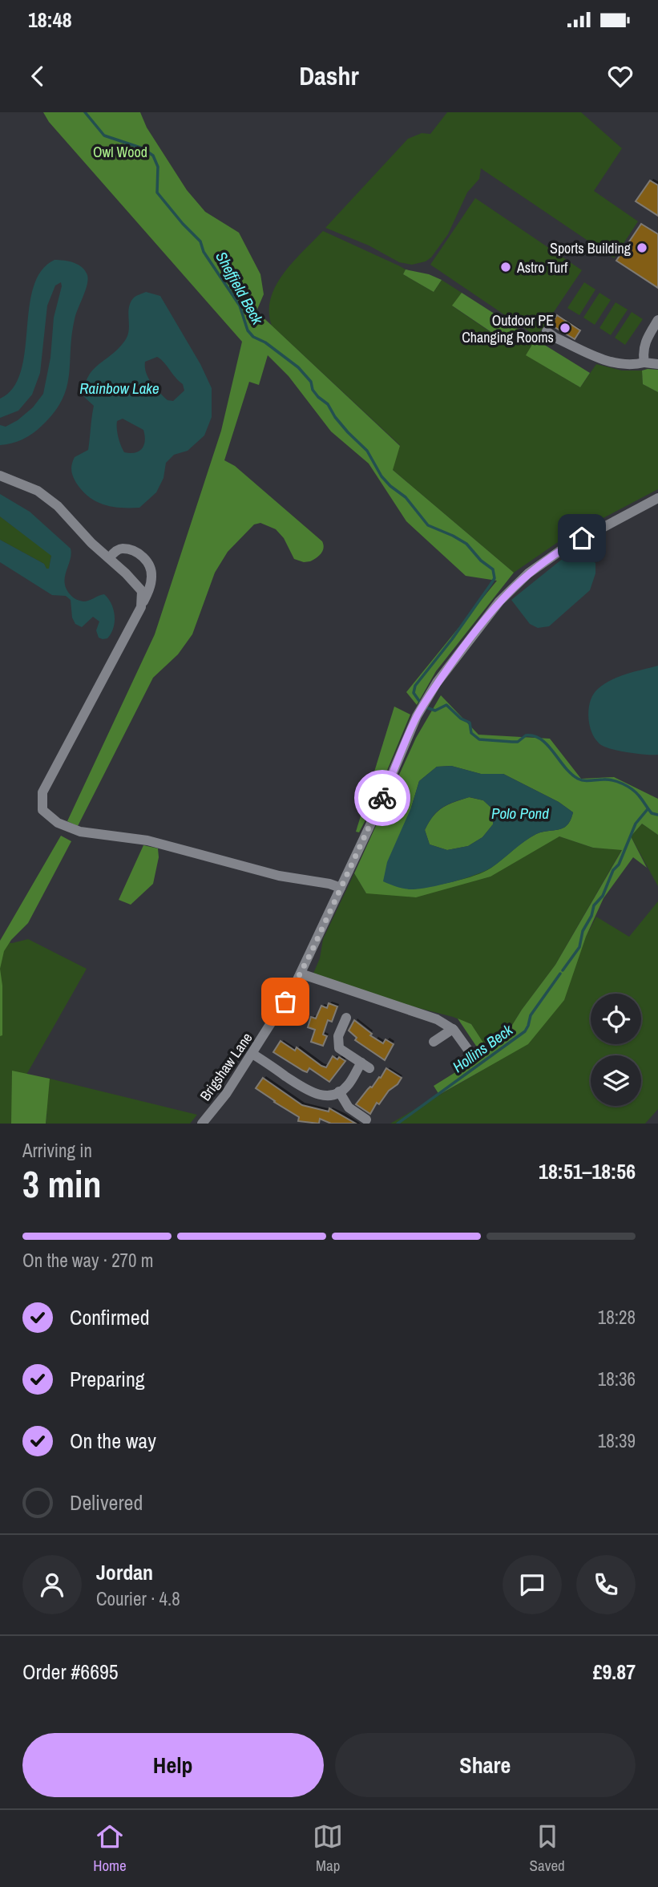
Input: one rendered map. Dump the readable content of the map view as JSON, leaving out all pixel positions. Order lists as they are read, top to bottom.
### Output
{
  "streets": {
    "street": ["Brigshaw Lane"]
  },
  "water": [
    "Sheffield Beck",
    "Rainbow Lake",
    "Polo Pond",
    "Hollins Beck"
  ],
  "parks": ["Owl Wood"],
  "places": ["Sports Building", "Astro Turf", "Outdoor PE Changing Rooms"],
  "page": {
    "status": "18:48",
    "header": "Dashr",
    "heading": ["3 min", "Arriving in", "18:51–18:56"],
    "panel": [
      "Jordan",
      "Courier · 4.8",
      "Order #6695",
      "£9.87"
    ],
    "bar": "On the way · 270 m",
    "list": [
      ["Confirmed", "18:28"],
      ["Preparing", "18:36"],
      ["On the way", "18:39"],
      "Delivered"
    ],
    "buttons": ["Help", "Share"],
    "tabs": ["Home", "Map", "Saved"]
  }
}
